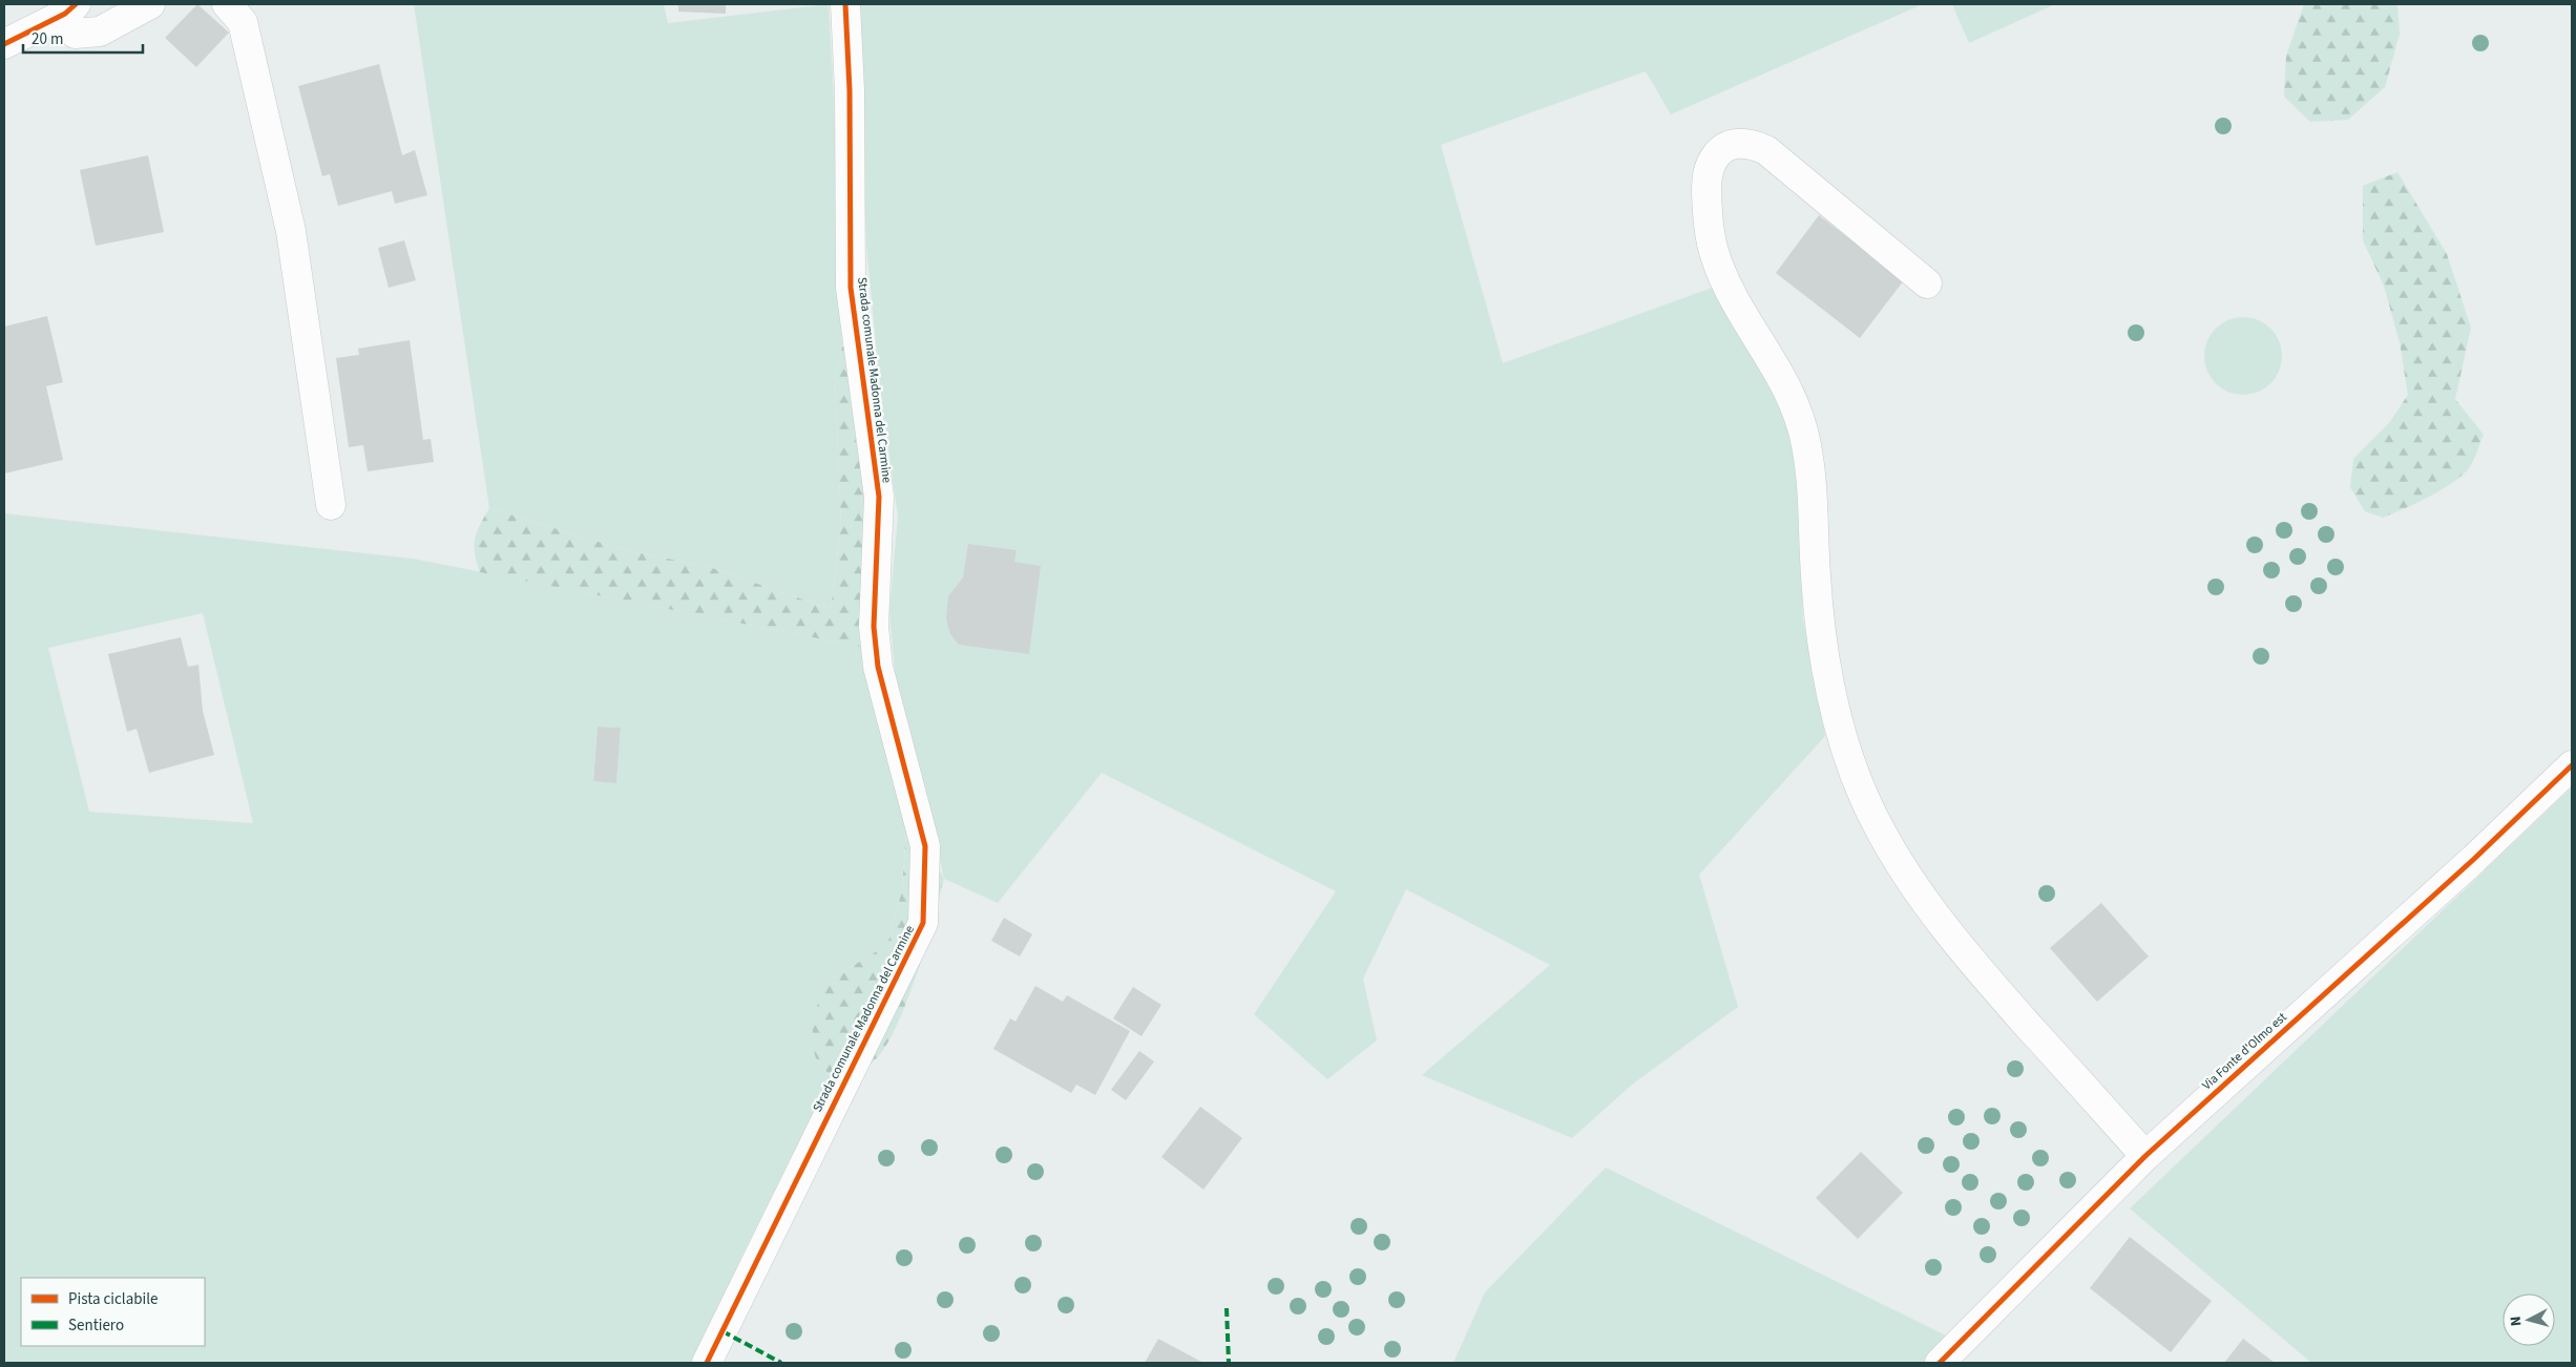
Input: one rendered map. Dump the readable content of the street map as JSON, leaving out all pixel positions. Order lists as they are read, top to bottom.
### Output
{
  "streets": {
    "street": ["Strada comunale Madonna del Carmine", "Via Fonte d'Olmo est"]
  },
  "legend": ["Pista ciclabile", "Sentiero"],
  "scale_bar": "20 m",
  "north": "left"
}
